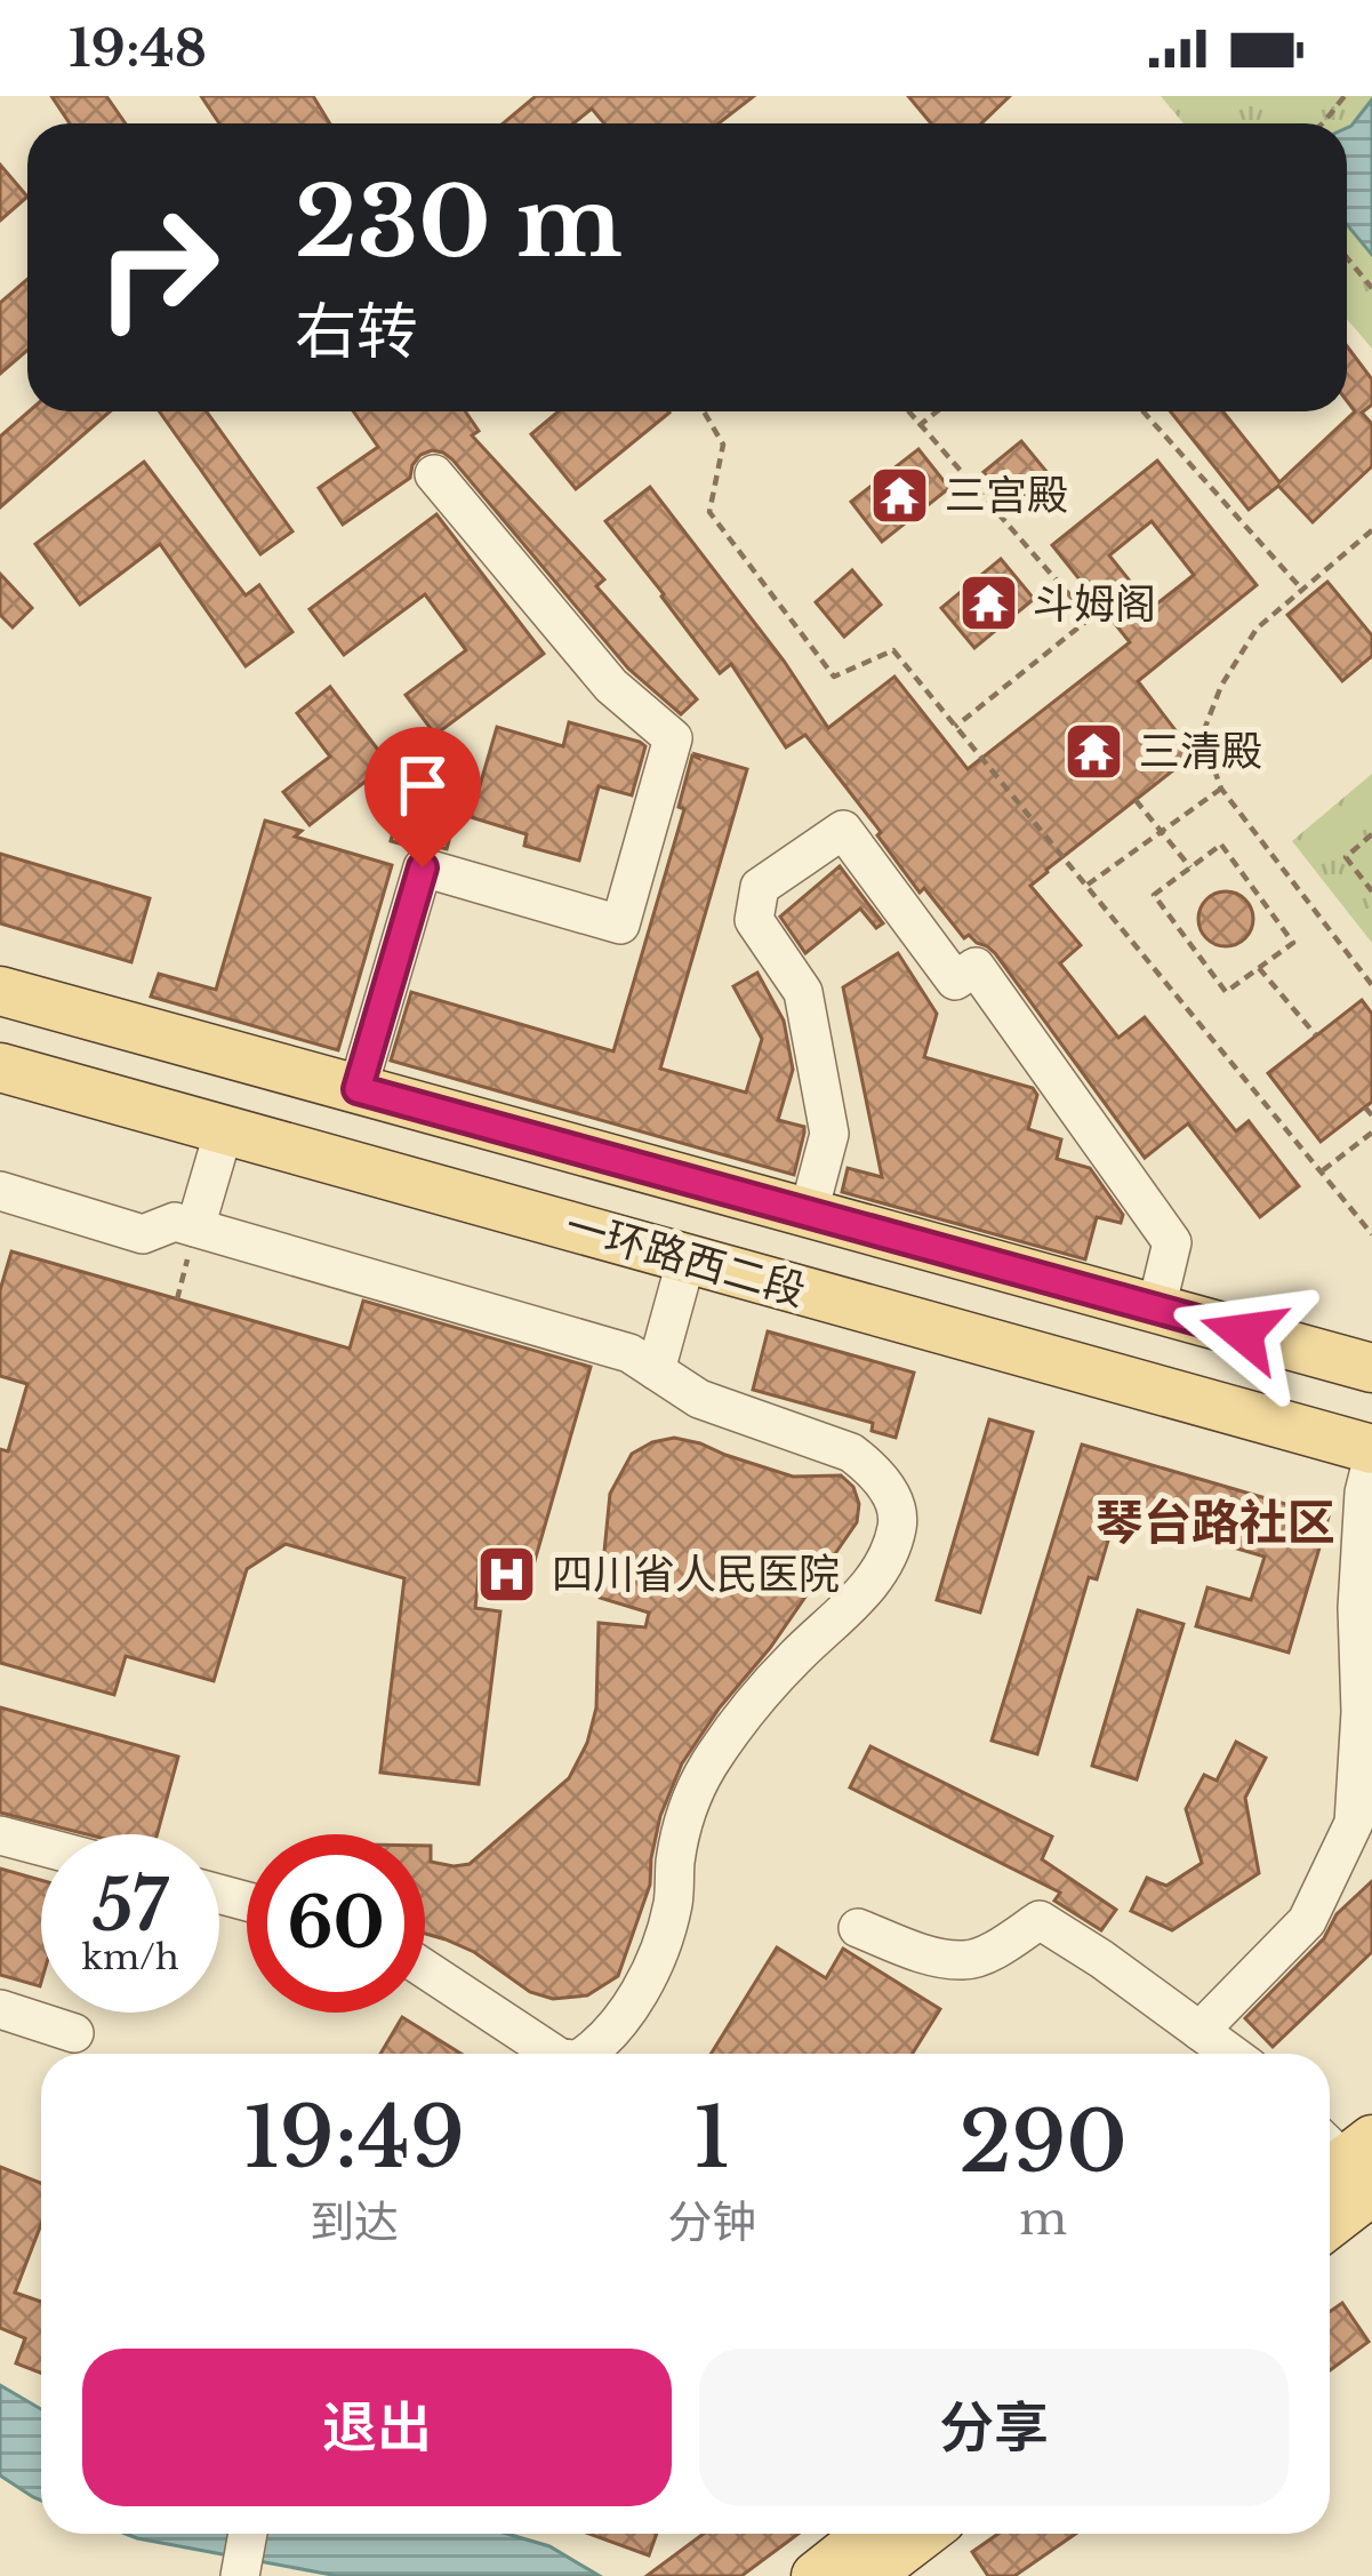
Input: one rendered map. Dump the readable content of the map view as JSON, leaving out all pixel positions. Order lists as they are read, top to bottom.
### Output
{
  "streets": {
    "main road": ["一环路西二段"]
  },
  "districts": ["琴台路社区"],
  "places": {
    "temple": ["三宫殿", "斗姆阁", "三清殿"],
    "hospital": ["四川省人民医院"]
  },
  "page": {
    "status": "19:48",
    "turn": ["230 m", "右转"],
    "speed": "57 km/h",
    "limit": "60",
    "eta": [
      "19:49",
      "到达",
      "1",
      "分钟",
      "290",
      "m"
    ],
    "buttons": ["退出", "分享"]
  }
}
